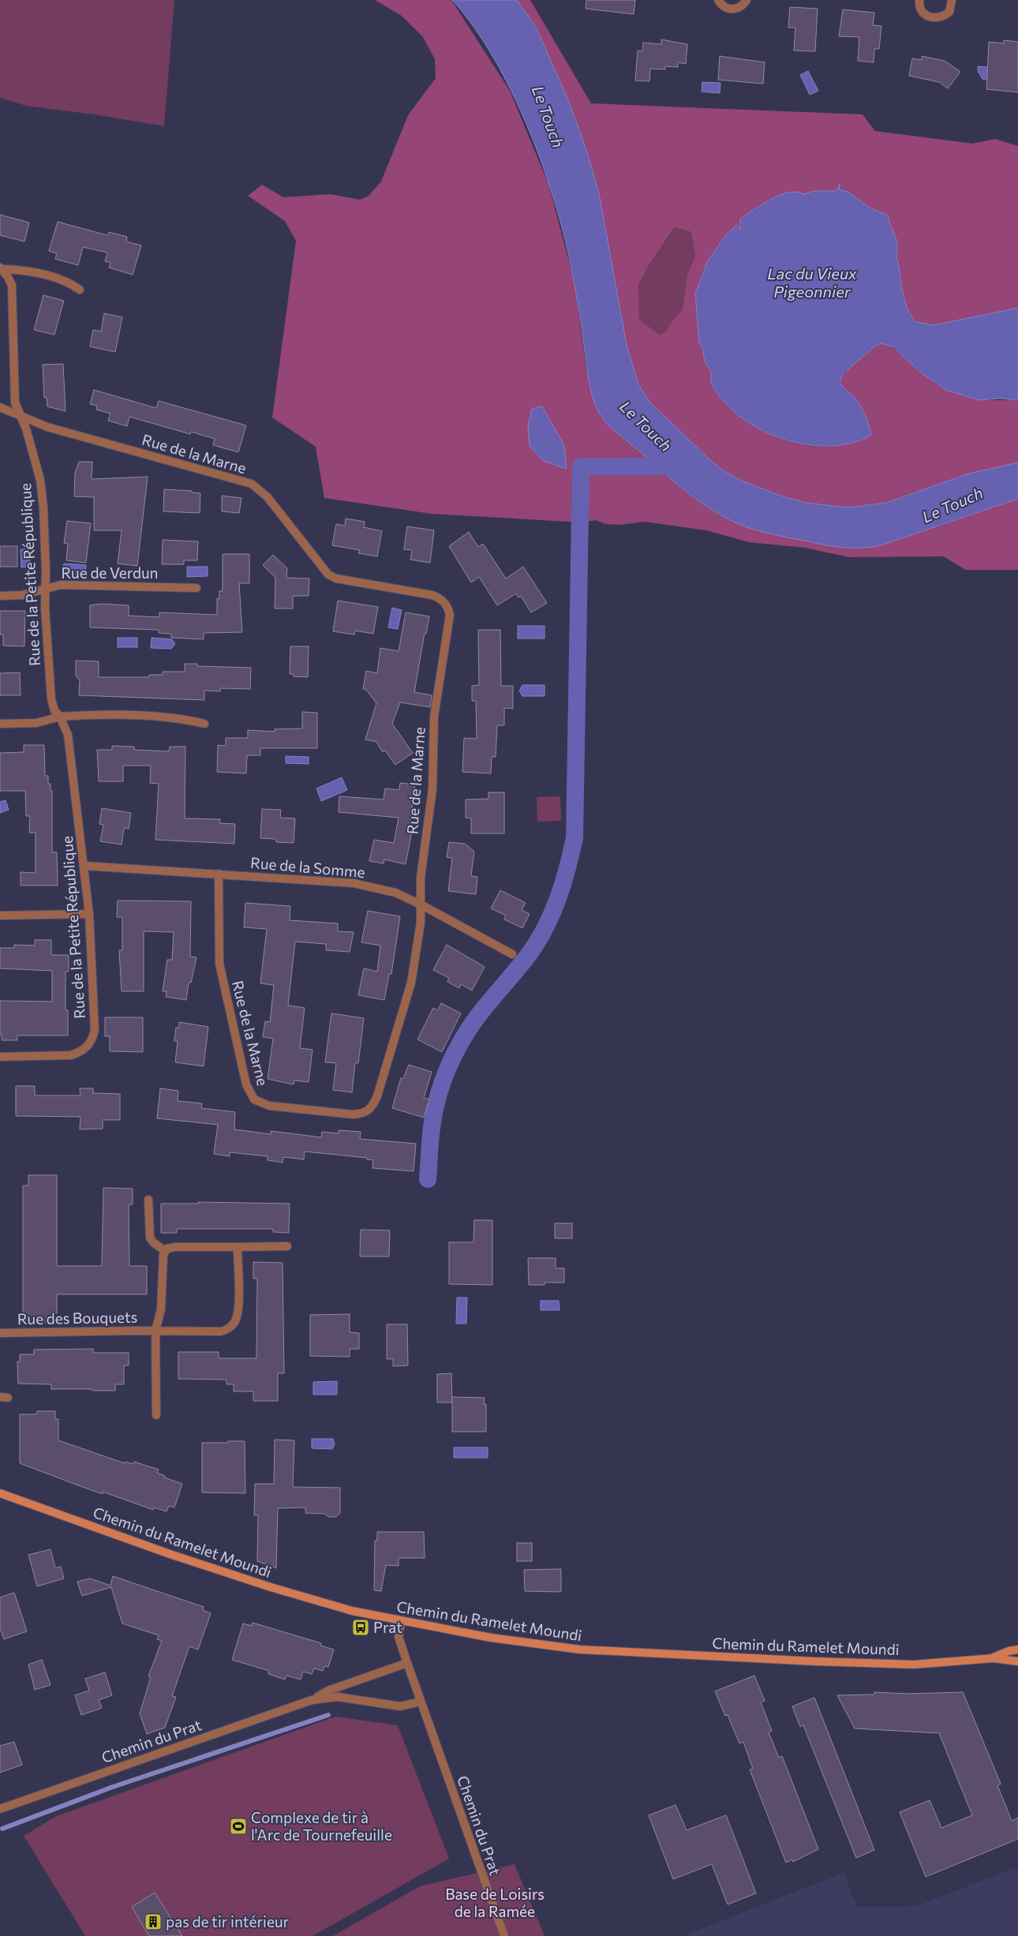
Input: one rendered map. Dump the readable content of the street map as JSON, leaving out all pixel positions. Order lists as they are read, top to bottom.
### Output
{
  "streets": {
    "main road": ["Chemin du Ramelet Moundi"],
    "street": [
      "Rue de la Marne",
      "Rue de Verdun",
      "Rue de la Petite République",
      "Rue de la Somme",
      "Rue des Bouquets",
      "Chemin du Prat"
    ]
  },
  "crossings": [
    ["Rue de la Marne", "Rue de la Petite République"],
    ["Rue de la Marne", "Rue de la Somme"],
    ["Rue de Verdun", "Rue de la Petite République"],
    ["Rue de la Petite République", "Rue de la Somme"],
    ["Chemin du Ramelet Moundi", "Chemin du Prat"]
  ],
  "water": ["Le Touch", "Lac du Vieux Pigeonnier"],
  "parks": ["Base de Loisirs de la Ramée"],
  "places": {
    "bus stop": ["Prat"],
    "sports": ["Complexe de tir à l'Arc de Tournefeuille"],
    "building": ["pas de tir intérieur"]
  }
}
